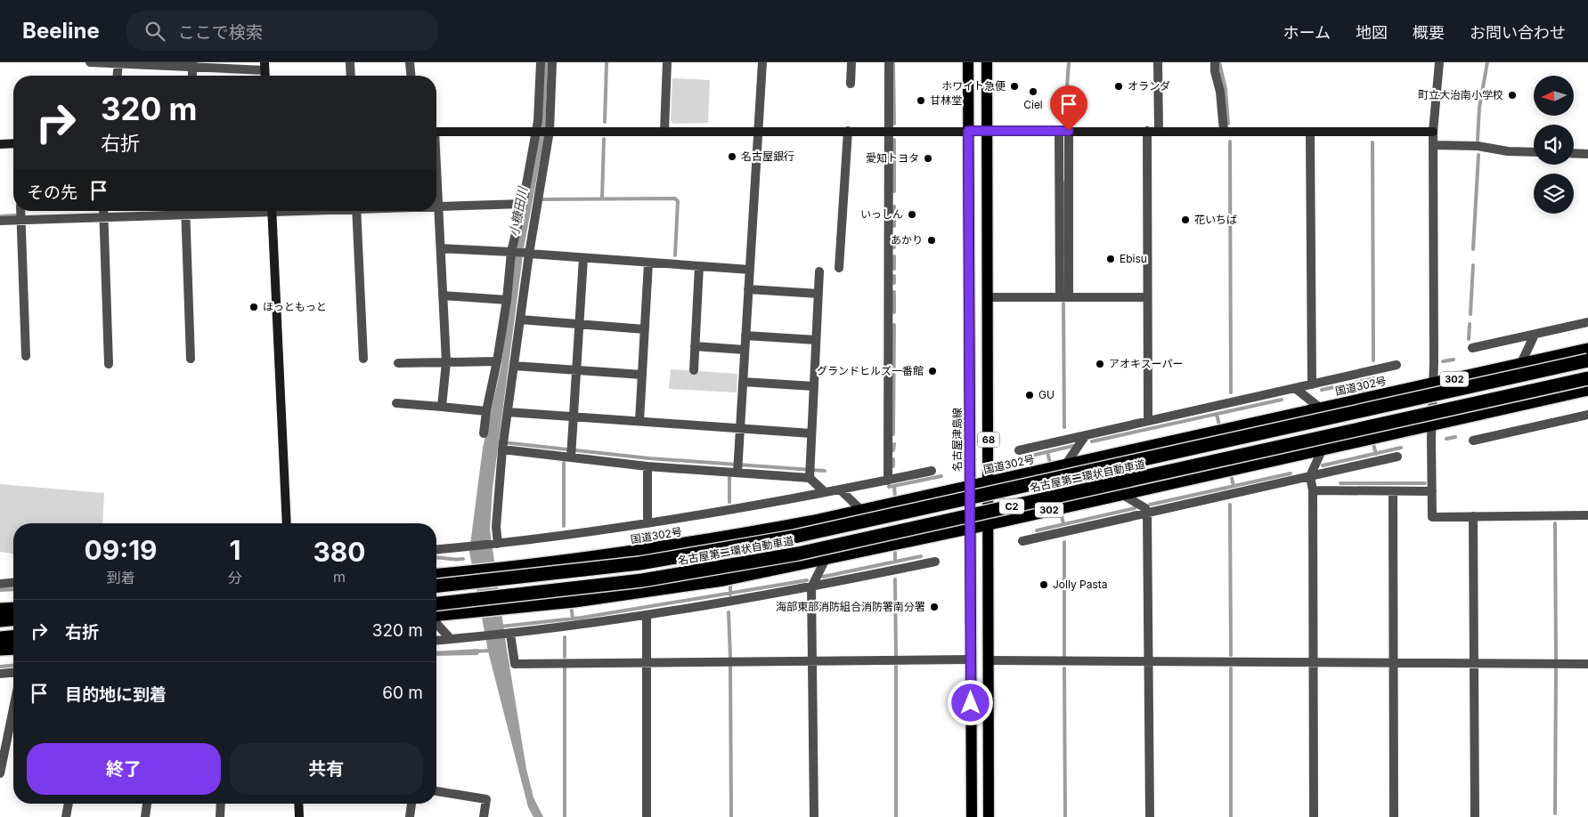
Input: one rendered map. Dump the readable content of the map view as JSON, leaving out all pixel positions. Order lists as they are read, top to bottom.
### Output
{
  "streets": {
    "highway": [
      "302",
      "国道302号",
      "名古屋第二環状自動車道",
      "C2"
    ],
    "main road": ["名古屋津島線", "68"]
  },
  "crossings": [
    ["302", "名古屋津島線"],
    ["302", "68"],
    ["302", "名古屋第二環状自動車道"],
    ["国道302号", "名古屋津島線"],
    ["国道302号", "68"]
  ],
  "water": ["小糠田川"],
  "places": [
    "ホワイト急便",
    "オランダ",
    "Ciel",
    "町立大治南小学校",
    "甘林堂",
    "名古屋銀行",
    "愛知トヨタ",
    "いっしん",
    "花いちば",
    "あかり",
    "Ebisu",
    "ほっともっと",
    "アオキスーパー",
    "グランドヒルズ一番館",
    "GU",
    "Jolly Pasta",
    "海部東部消防組合消防署南分署"
  ],
  "north": "left",
  "page": {
    "header": "Beeline",
    "search": "ここで検索",
    "nav": [
      "ホーム",
      "地図",
      "概要",
      "お問い合わせ"
    ],
    "turn": ["320 m", "右折"],
    "then": "その先",
    "eta": [
      "09:19",
      "到着",
      "1",
      "分",
      "380",
      "m"
    ],
    "list": [
      {
        "name": "右折",
        "value": "320 m"
      },
      {
        "name": "目的地に到着",
        "value": "60 m"
      }
    ],
    "buttons": ["終了", "共有"]
  }
}
